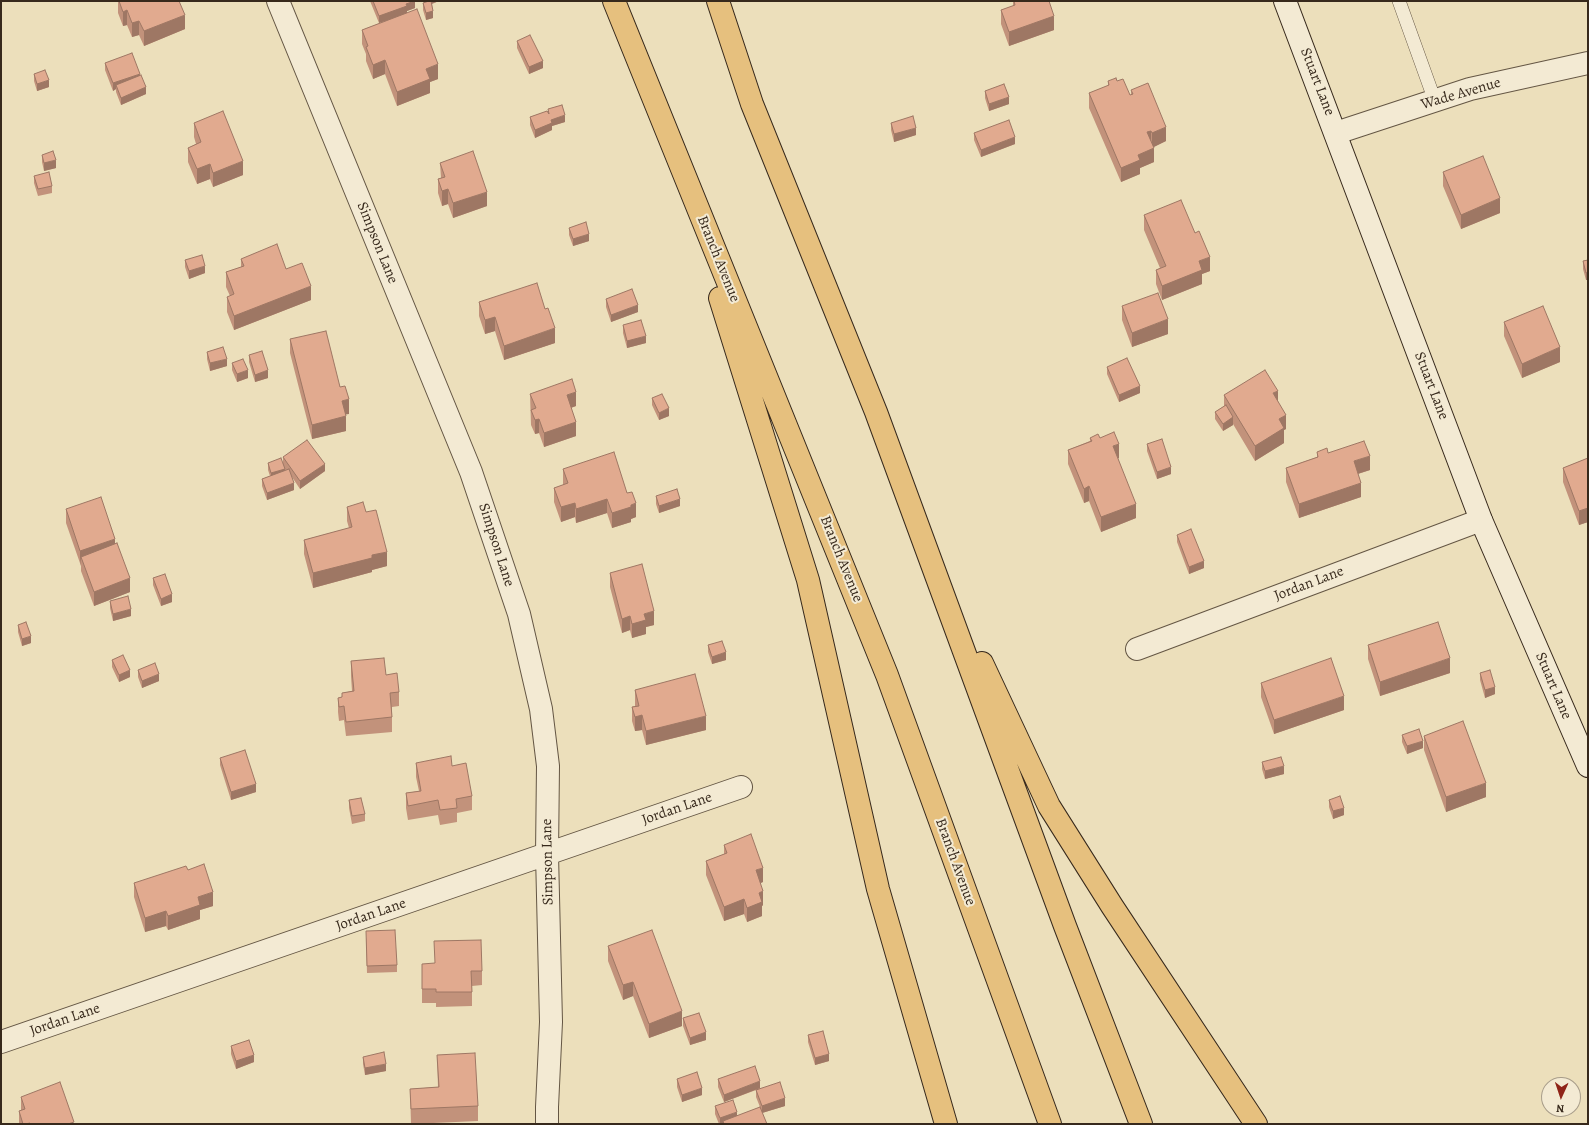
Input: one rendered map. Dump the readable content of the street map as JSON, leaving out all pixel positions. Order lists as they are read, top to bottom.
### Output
{
  "streets": {
    "highway": ["Branch Avenue"],
    "street": [
      "Stuart Lane",
      "Wade Avenue",
      "Simpson Lane",
      "Jordan Lane"
    ]
  },
  "crossings": [
    ["Stuart Lane", "Wade Avenue"],
    ["Stuart Lane", "Jordan Lane"],
    ["Simpson Lane", "Jordan Lane"]
  ],
  "north": "bottom"
}
